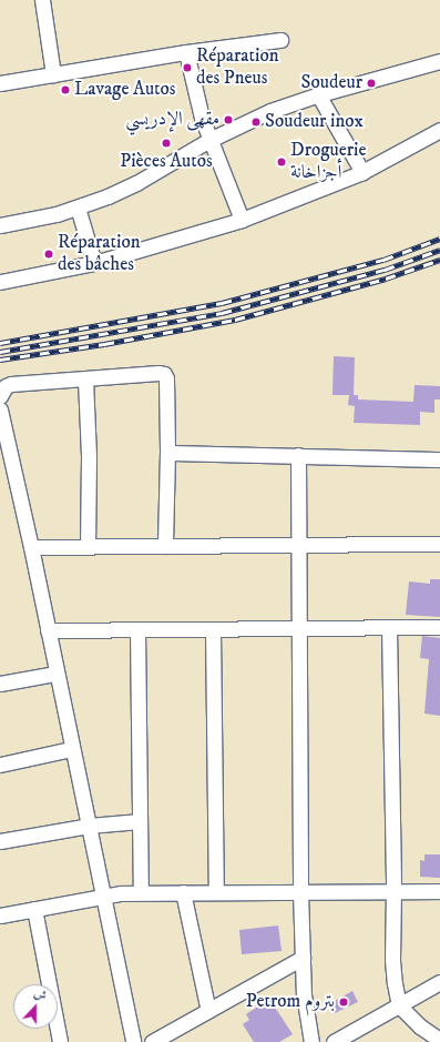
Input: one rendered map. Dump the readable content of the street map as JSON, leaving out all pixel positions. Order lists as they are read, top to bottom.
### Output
{
  "places": [
    "Réparation des Pneus",
    "Soudeur",
    "Lavage Autos",
    "مقهى الإدريسي",
    "Soudeur inox",
    "Pièces Autos",
    "Droguerie أجزاخانة",
    "Réparation des bâches",
    "Petrom بتروم"
  ],
  "north": "top"
}
